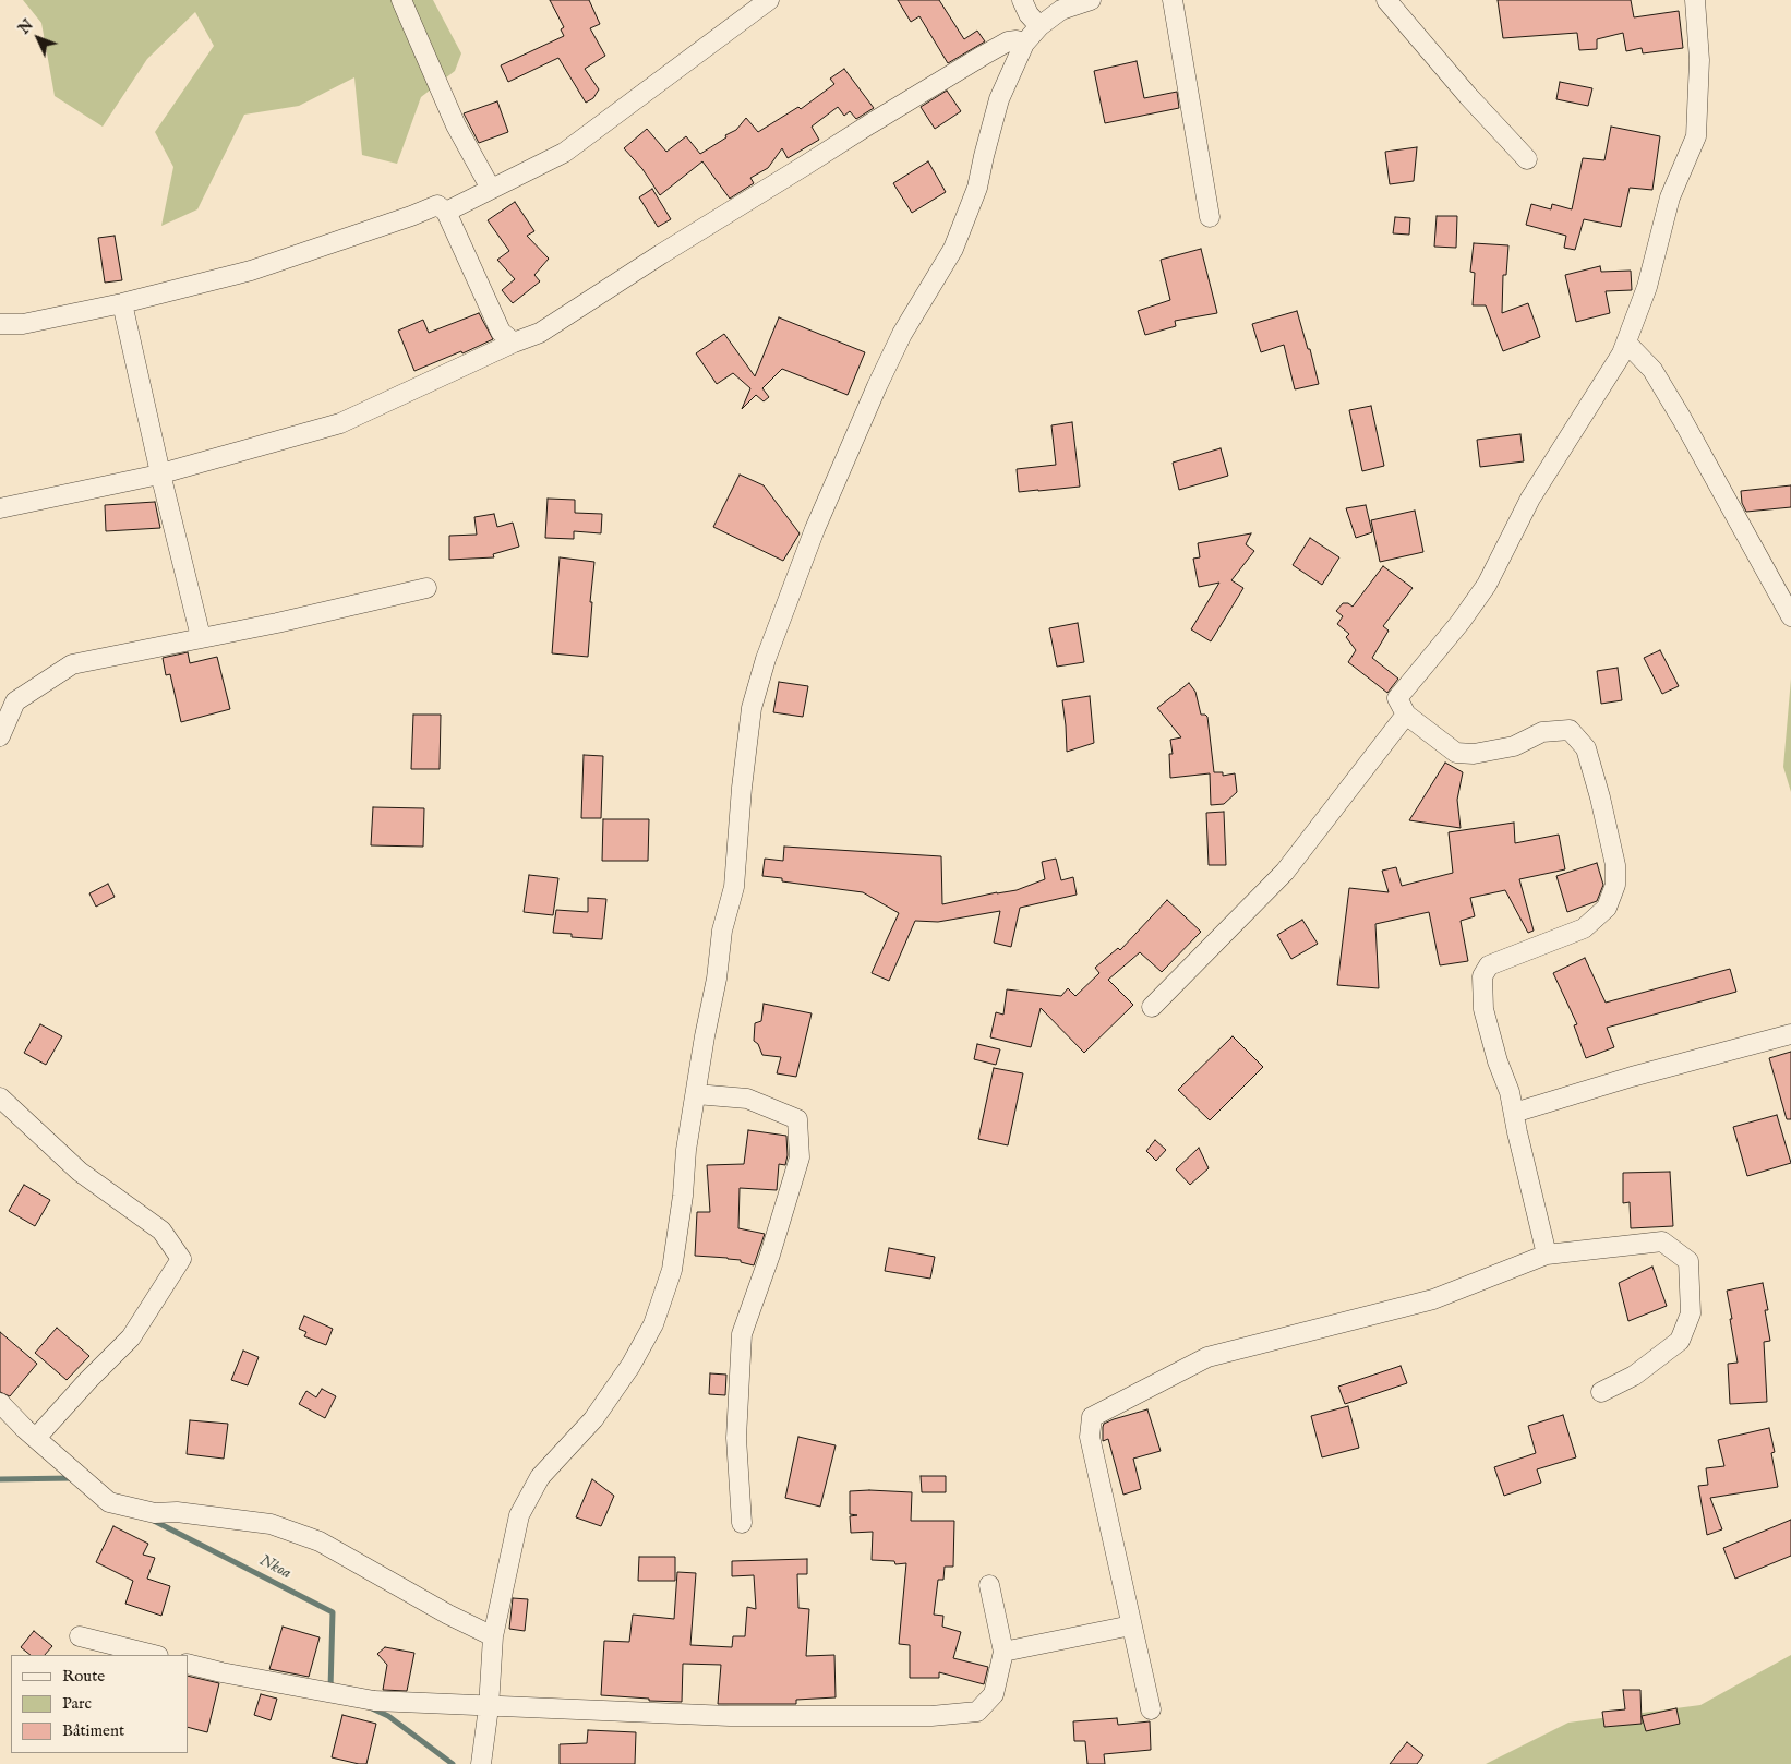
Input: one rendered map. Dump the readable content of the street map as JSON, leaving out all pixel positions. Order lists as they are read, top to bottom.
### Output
{
  "water": ["Nkoa"],
  "legend": ["Route", "Parc", "Bâtiment"],
  "north": "top left"
}
